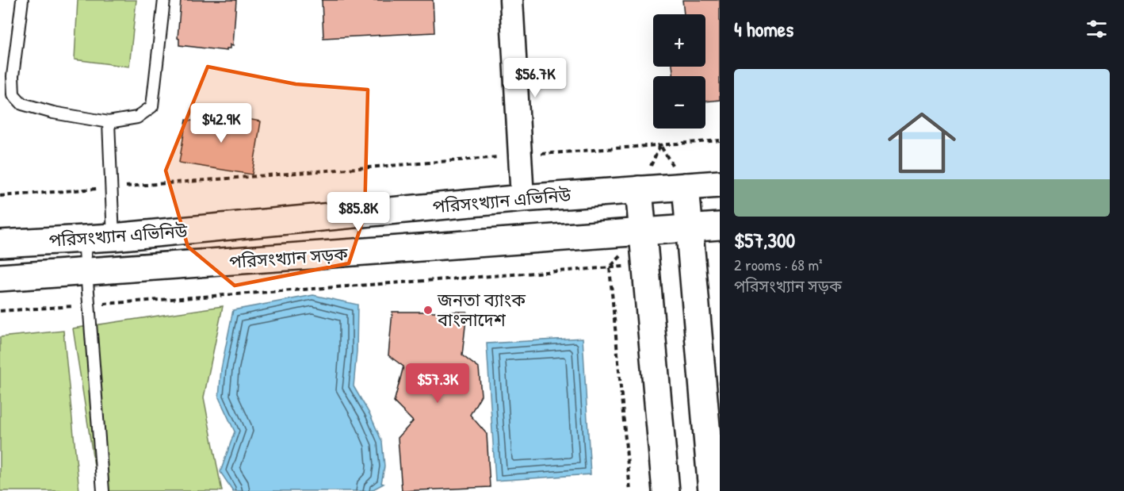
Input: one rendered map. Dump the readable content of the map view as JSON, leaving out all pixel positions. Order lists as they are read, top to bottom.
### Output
{
  "streets": {
    "street": ["পরিসংখ্যান এভিনিউ", "পরিসংখ্যান সড়ক"]
  },
  "places": ["জনতা ব্যাংক বাংলাদেশ"],
  "page": {
    "heading": "4 homes",
    "map_buttons": ["+", "−"],
    "list": [
      {
        "name": "$57,300",
        "note": "2 rooms · 68 m² · পরিসংখ্যান সড়ক"
      }
    ],
    "price": [
      "$56.7K",
      "$42.9K",
      "$85.8K",
      "$57.3K"
    ]
  }
}
